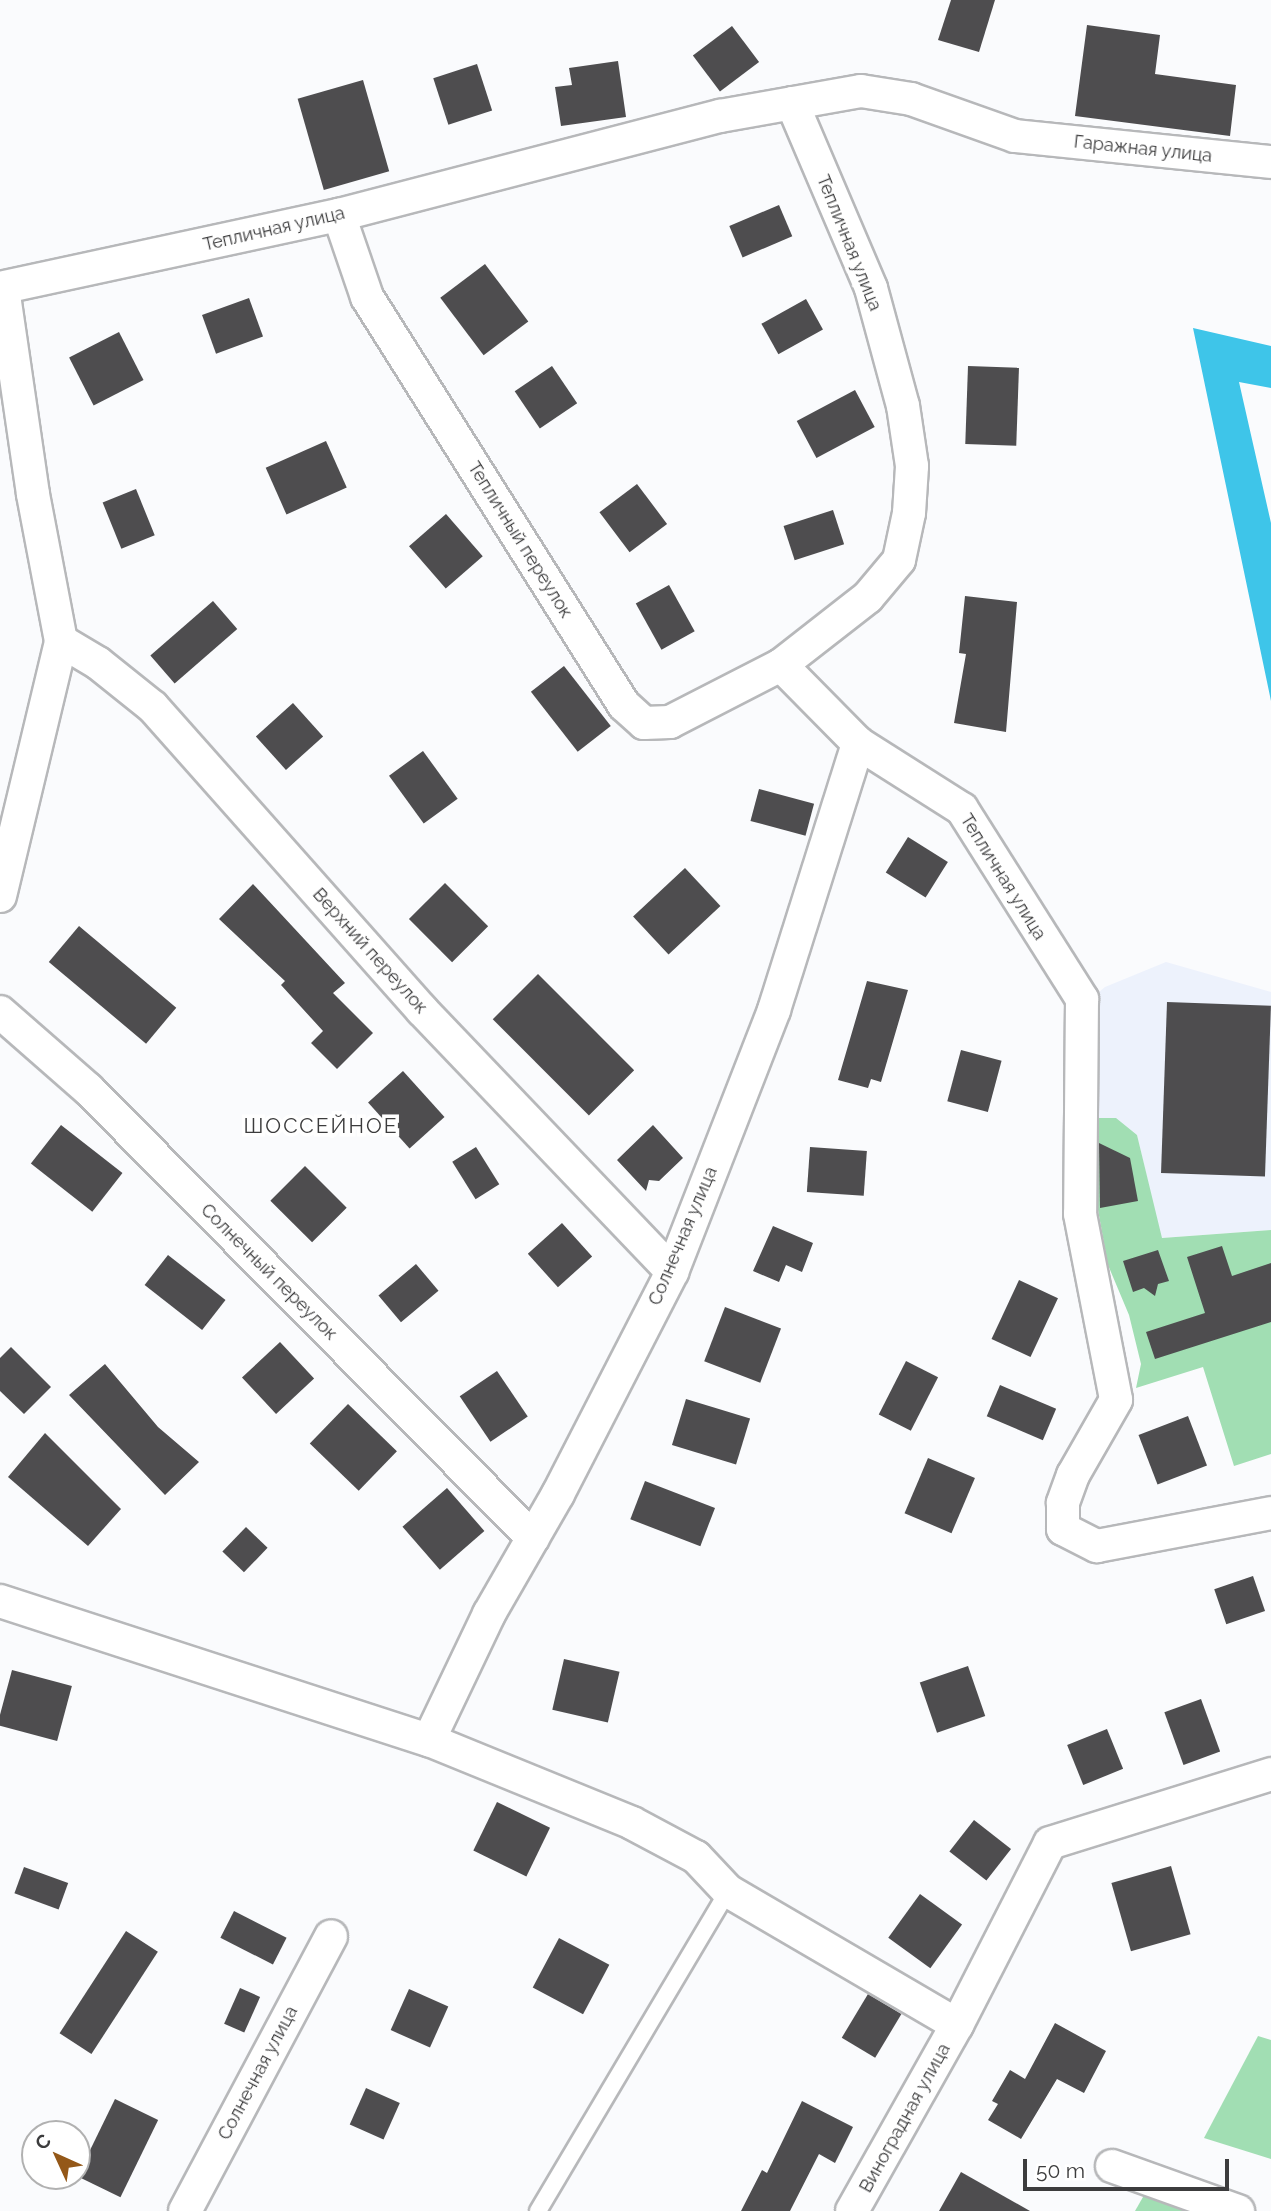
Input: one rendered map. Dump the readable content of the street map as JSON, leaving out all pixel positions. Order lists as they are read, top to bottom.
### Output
{
  "streets": {
    "street": [
      "Гаражная улица",
      "Тепличная улица",
      "Тепличный переулок",
      "Верхний переулок",
      "Солнечная улица",
      "Солнечный переулок",
      "Виноградная улица"
    ]
  },
  "crossings": [
    ["Гаражная улица", "Тепличная улица"],
    ["Тепличная улица", "Тепличный переулок"],
    ["Тепличная улица", "Солнечная улица"],
    ["Верхний переулок", "Солнечная улица"],
    ["Солнечная улица", "Солнечный переулок"]
  ],
  "districts": ["ШОССЕЙНОЕ"],
  "scale_bar": "50 m",
  "north": "top left"
}
